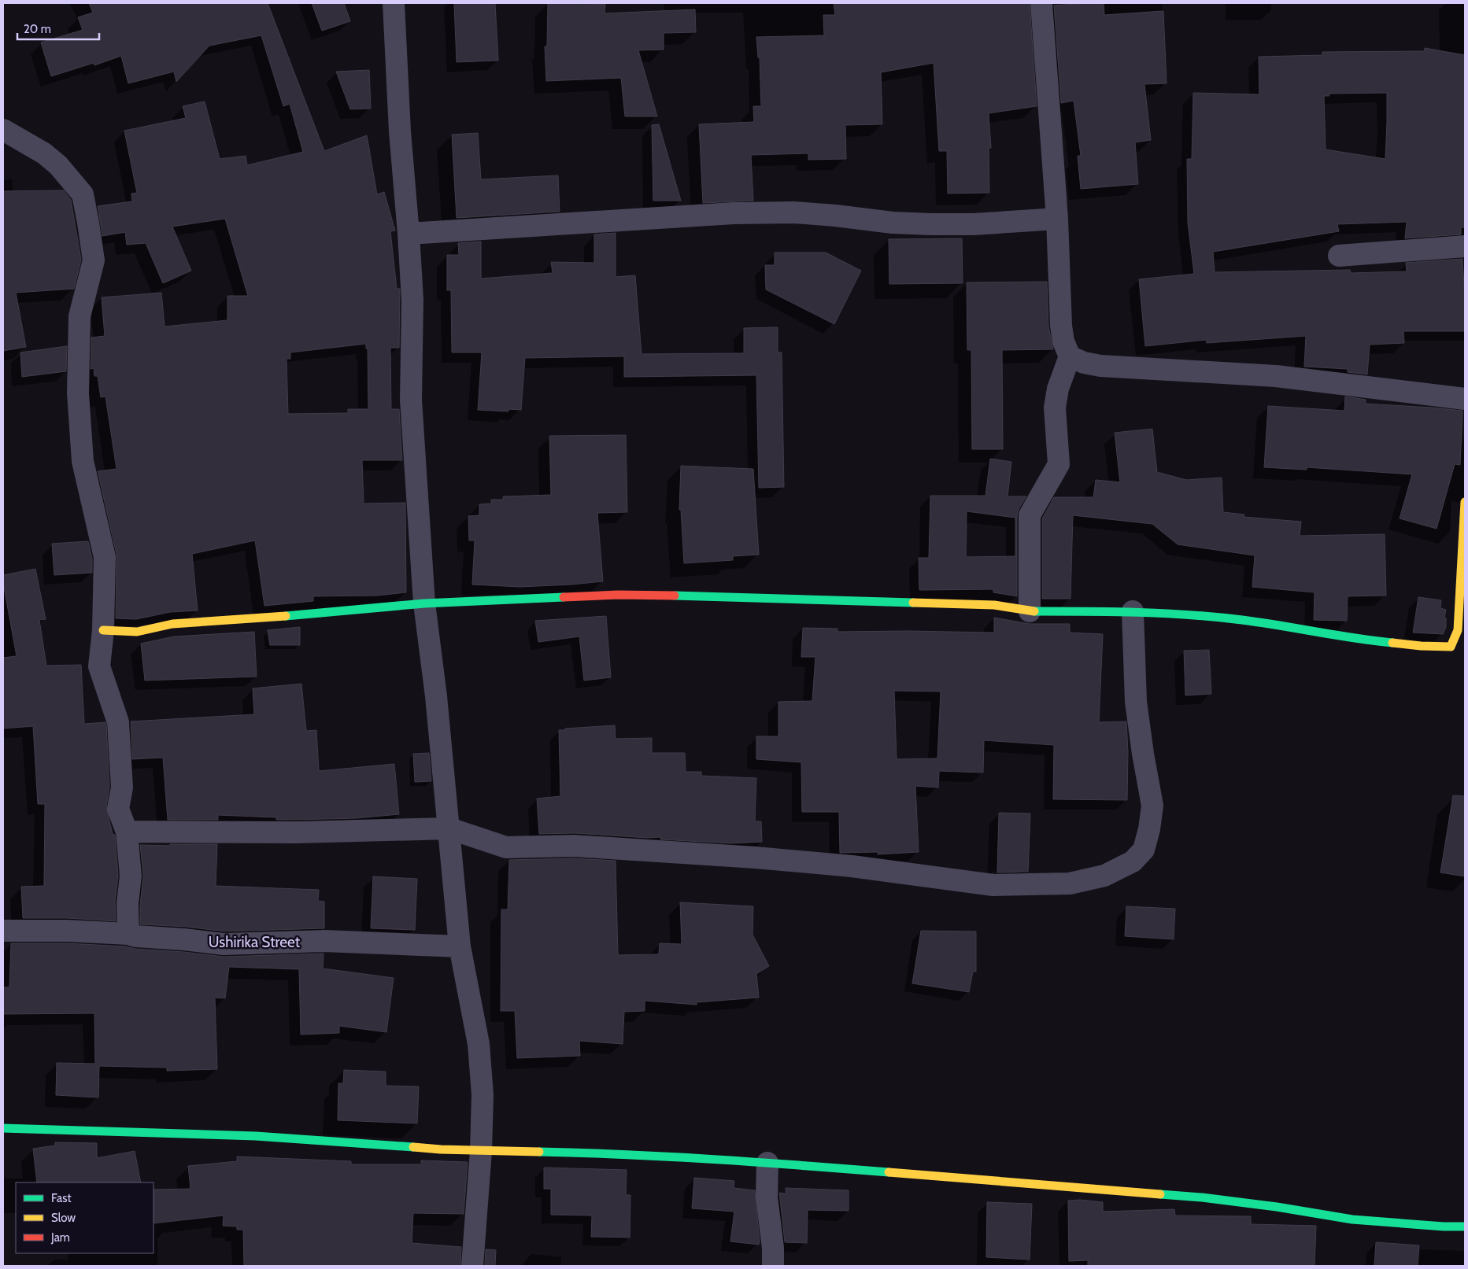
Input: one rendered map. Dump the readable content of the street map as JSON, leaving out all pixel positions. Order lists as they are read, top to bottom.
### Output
{
  "streets": {
    "street": ["Ushirika Street"]
  },
  "legend": ["Fast", "Slow", "Jam"],
  "scale_bar": "20 m"
}
